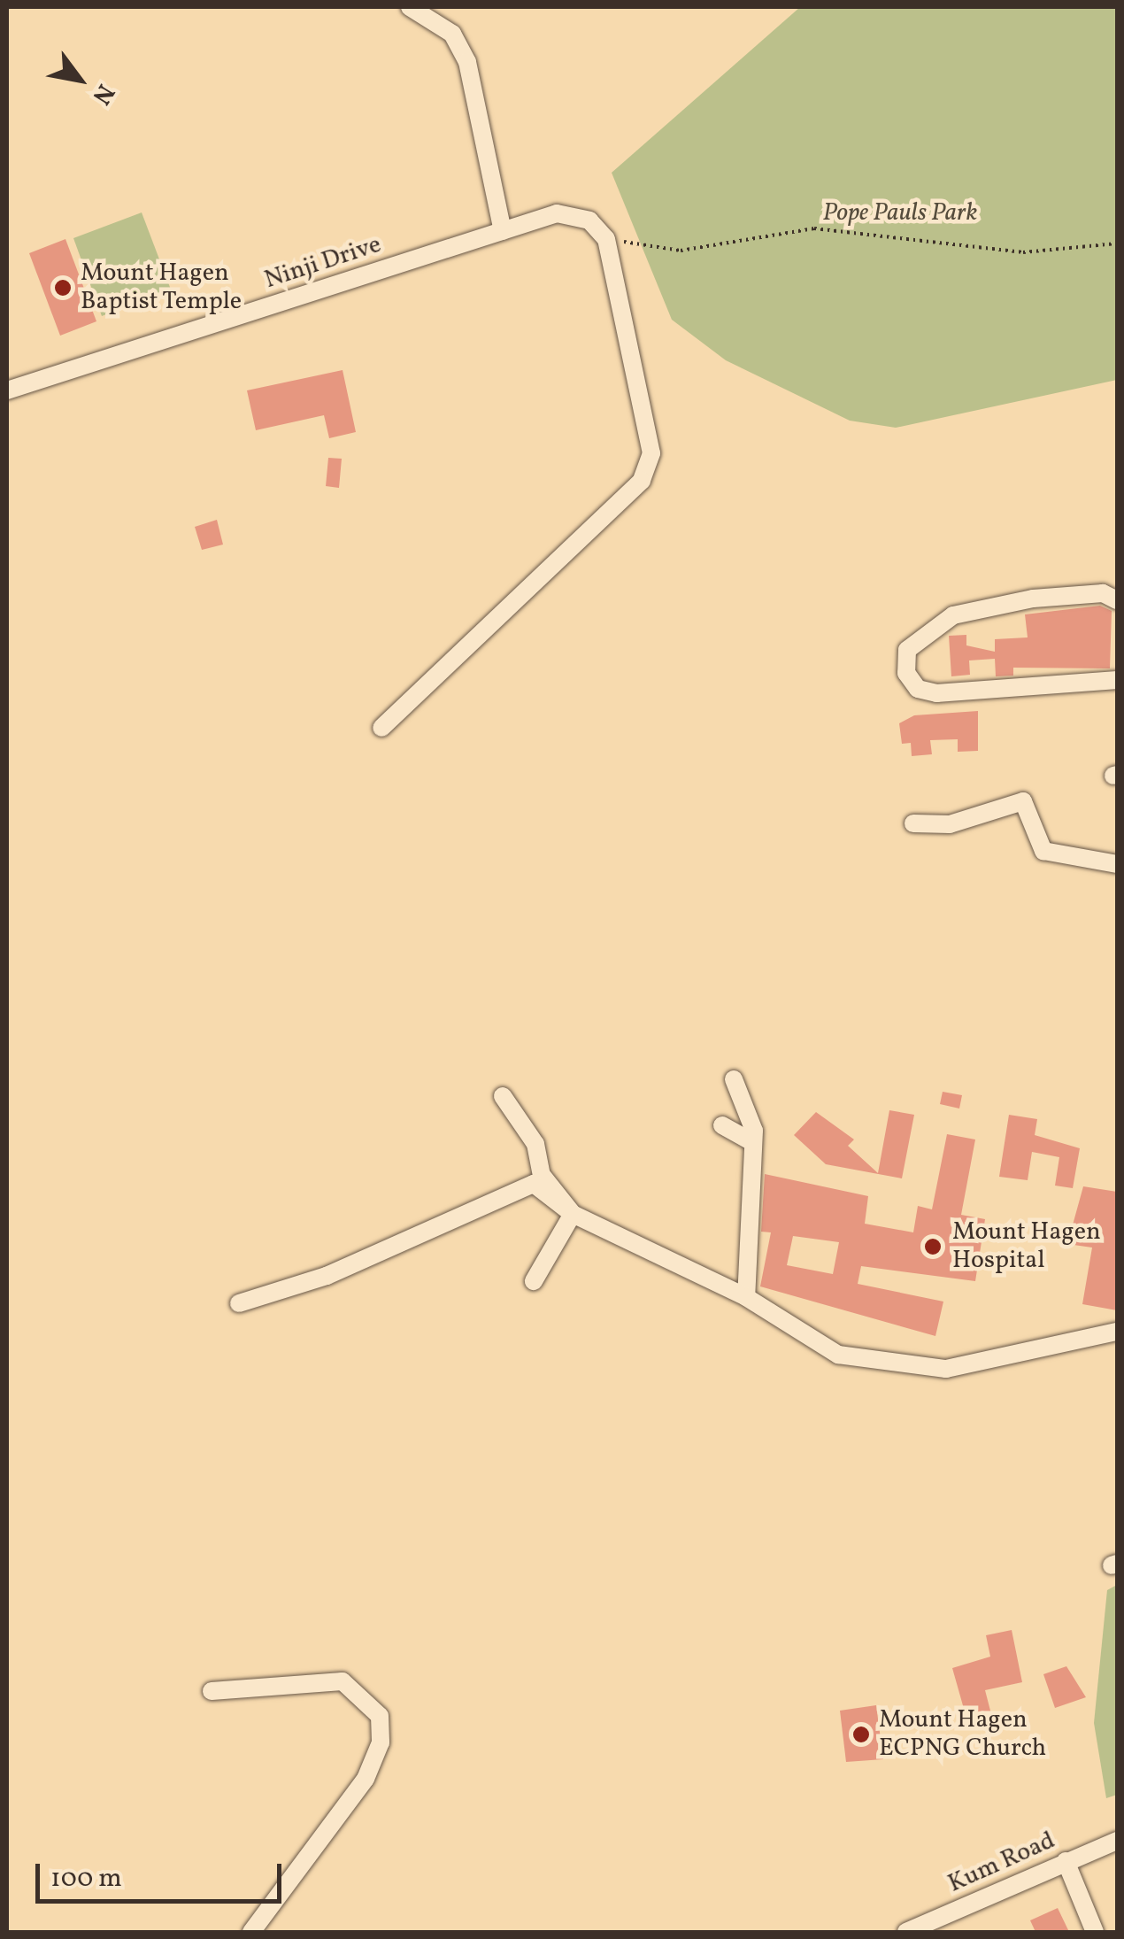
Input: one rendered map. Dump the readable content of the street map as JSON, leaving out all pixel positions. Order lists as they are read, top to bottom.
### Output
{
  "streets": {
    "street": ["Ninji Drive", "Kum Road"]
  },
  "parks": ["Pope Pauls Park"],
  "places": ["Mount Hagen Baptist Temple", "Mount Hagen Hospital", "Mount Hagen ECPNG Church"],
  "scale_bar": "100 m",
  "north": "bottom right"
}
